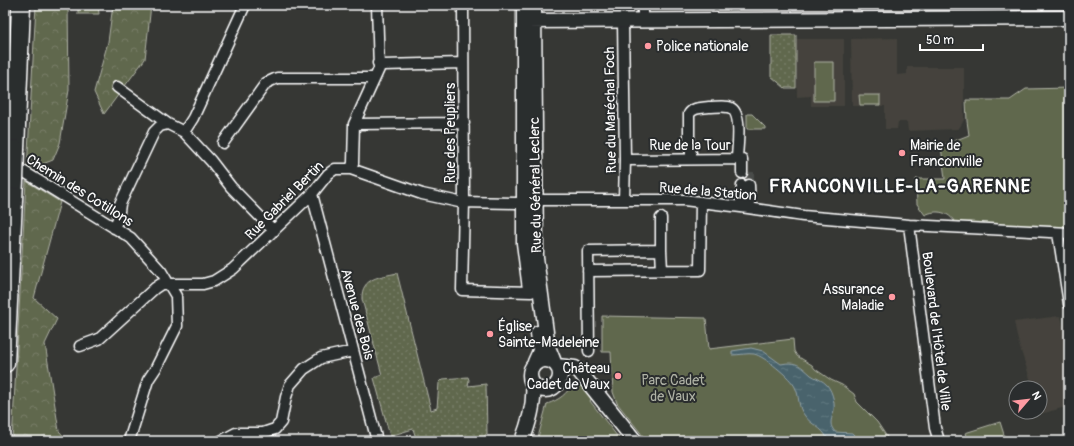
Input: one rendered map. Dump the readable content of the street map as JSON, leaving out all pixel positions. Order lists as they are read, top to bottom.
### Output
{
  "streets": {
    "main road": ["Rue du Général Leclerc"],
    "street": [
      "Rue du Maréchal Foch",
      "Rue des Peupliers",
      "Rue de la Tour",
      "Chemin des Cotillons",
      "Rue de la Station",
      "Rue Gabriel Bertin",
      "Avenue des Bois",
      "Boulevard de l'Hôtel de Ville"
    ]
  },
  "crossings": [
    ["Rue du Maréchal Foch", "Rue de la Tour"],
    ["Rue du Maréchal Foch", "Rue de la Station"],
    ["Rue des Peupliers", "Rue du Général Leclerc"],
    ["Rue des Peupliers", "Rue Gabriel Bertin"],
    ["Rue du Général Leclerc", "Rue de la Station"],
    ["Rue du Général Leclerc", "Rue Gabriel Bertin"],
    ["Chemin des Cotillons", "Rue Gabriel Bertin"],
    ["Rue de la Station", "Rue Gabriel Bertin"],
    ["Rue de la Station", "Boulevard de l'Hôtel de Ville"],
    ["Rue Gabriel Bertin", "Avenue des Bois"]
  ],
  "districts": ["FRANCONVILLE-LA-GARENNE"],
  "parks": ["Parc Cadet de Vaux"],
  "places": [
    "Police nationale",
    "Mairie de Franconville",
    "Assurance Maladie",
    "Église Sainte-Madeleine",
    "Château Cadet de Vaux"
  ],
  "scale_bar": "50 m",
  "north": "top right"
}
